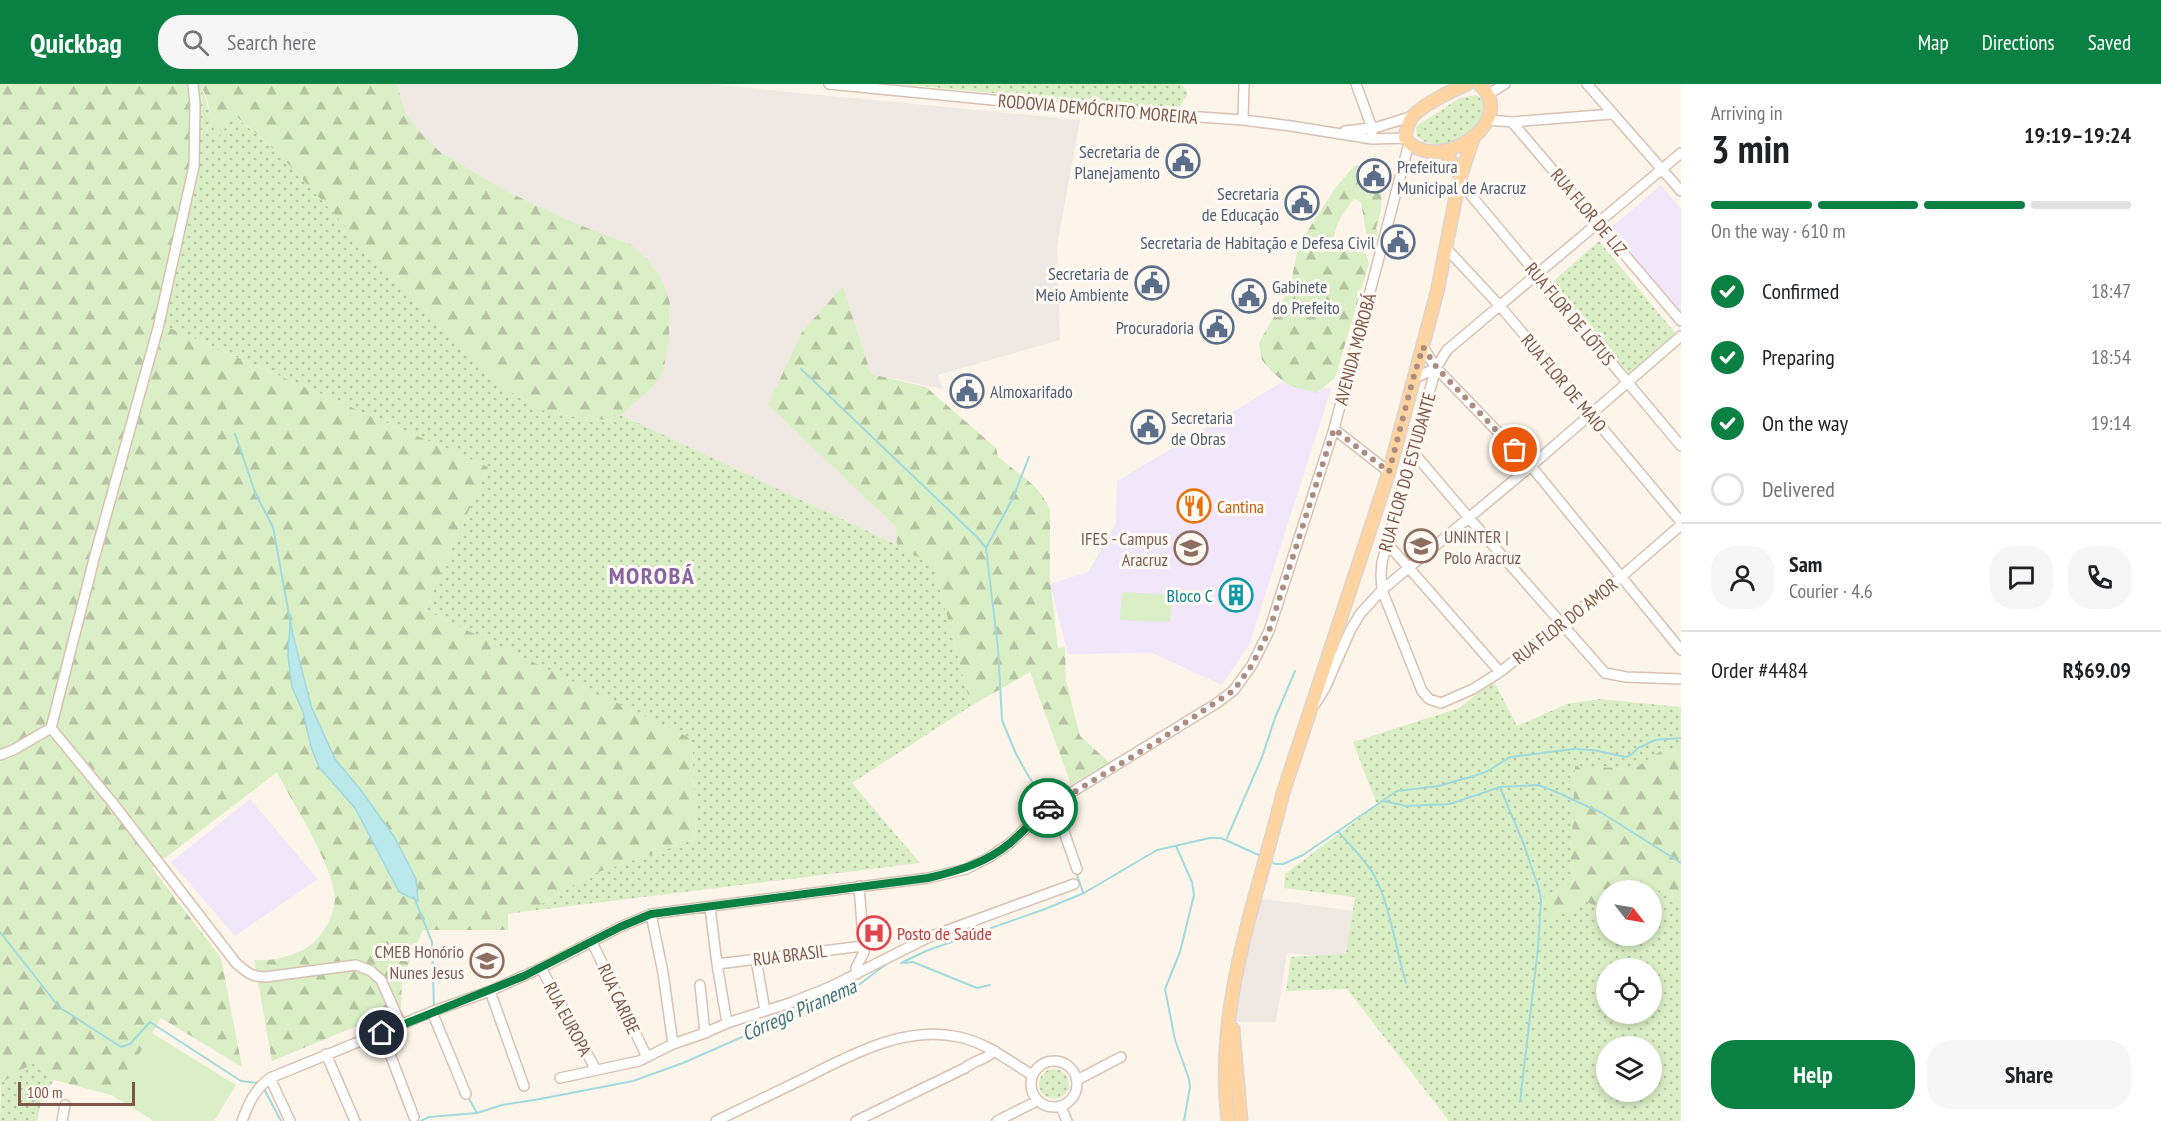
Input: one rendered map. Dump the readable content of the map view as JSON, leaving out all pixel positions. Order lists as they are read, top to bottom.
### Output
{
  "streets": {
    "street": [
      "RODOVIA DEMÓCRITO MOREIRA",
      "RUA FLOR DE LIZ",
      "RUA FLOR DE LÓTUS",
      "AVENIDA MOROBÁ",
      "RUA FLOR DE MAIO",
      "RUA FLOR DO ESTUDANTE",
      "RUA FLOR DO AMOR",
      "RUA BRASIL",
      "RUA CARIBE",
      "RUA EUROPA"
    ]
  },
  "crossings": [
    ["RODOVIA DEMÓCRITO MOREIRA", "AVENIDA MOROBÁ"],
    ["RUA FLOR DE LIZ", "RUA FLOR DO ESTUDANTE"],
    ["RUA FLOR DE LÓTUS", "RUA FLOR DO ESTUDANTE"],
    ["AVENIDA MOROBÁ", "RUA CARIBE"],
    ["AVENIDA MOROBÁ", "RUA EUROPA"],
    ["RUA FLOR DE MAIO", "RUA FLOR DO ESTUDANTE"],
    ["RUA FLOR DE MAIO", "RUA FLOR DO AMOR"],
    ["RUA FLOR DO ESTUDANTE", "RUA FLOR DO AMOR"]
  ],
  "districts": ["MOROBÁ"],
  "water": ["Córrego Piranema"],
  "places": {
    "public building": [
      "Secretaria de Planejamento",
      "Prefeitura Municipal de Aracruz",
      "Secretaria de Educação",
      "Secretaria de Habitação e Defesa Civil",
      "Secretaria de Meio Ambiente",
      "Gabinete do Prefeito",
      "Procuradoria",
      "Almoxarifado",
      "Secretaria de Obras"
    ],
    "restaurant": ["Cantina"],
    "school or university": ["UNINTER | Polo Aracruz", "IFES - Campus Aracruz", "CMEB Honório Nunes Jesus"],
    "building": ["Bloco C"],
    "hospital": ["Posto de Saúde"]
  },
  "scale_bar": "100 m",
  "north": "bottom right",
  "page": {
    "header": "Quickbag",
    "search": "Search here",
    "nav": ["Map", "Directions", "Saved"],
    "heading": ["3 min", "Arriving in", "19:19–19:24"],
    "panel": [
      "Sam",
      "Courier · 4.6",
      "Order #4484",
      "R$69.09"
    ],
    "bar": "On the way · 610 m",
    "list": [
      ["Confirmed", "18:47"],
      ["Preparing", "18:54"],
      ["On the way", "19:14"],
      "Delivered"
    ],
    "buttons": ["Help", "Share"],
    "scale": "100 m"
  }
}
